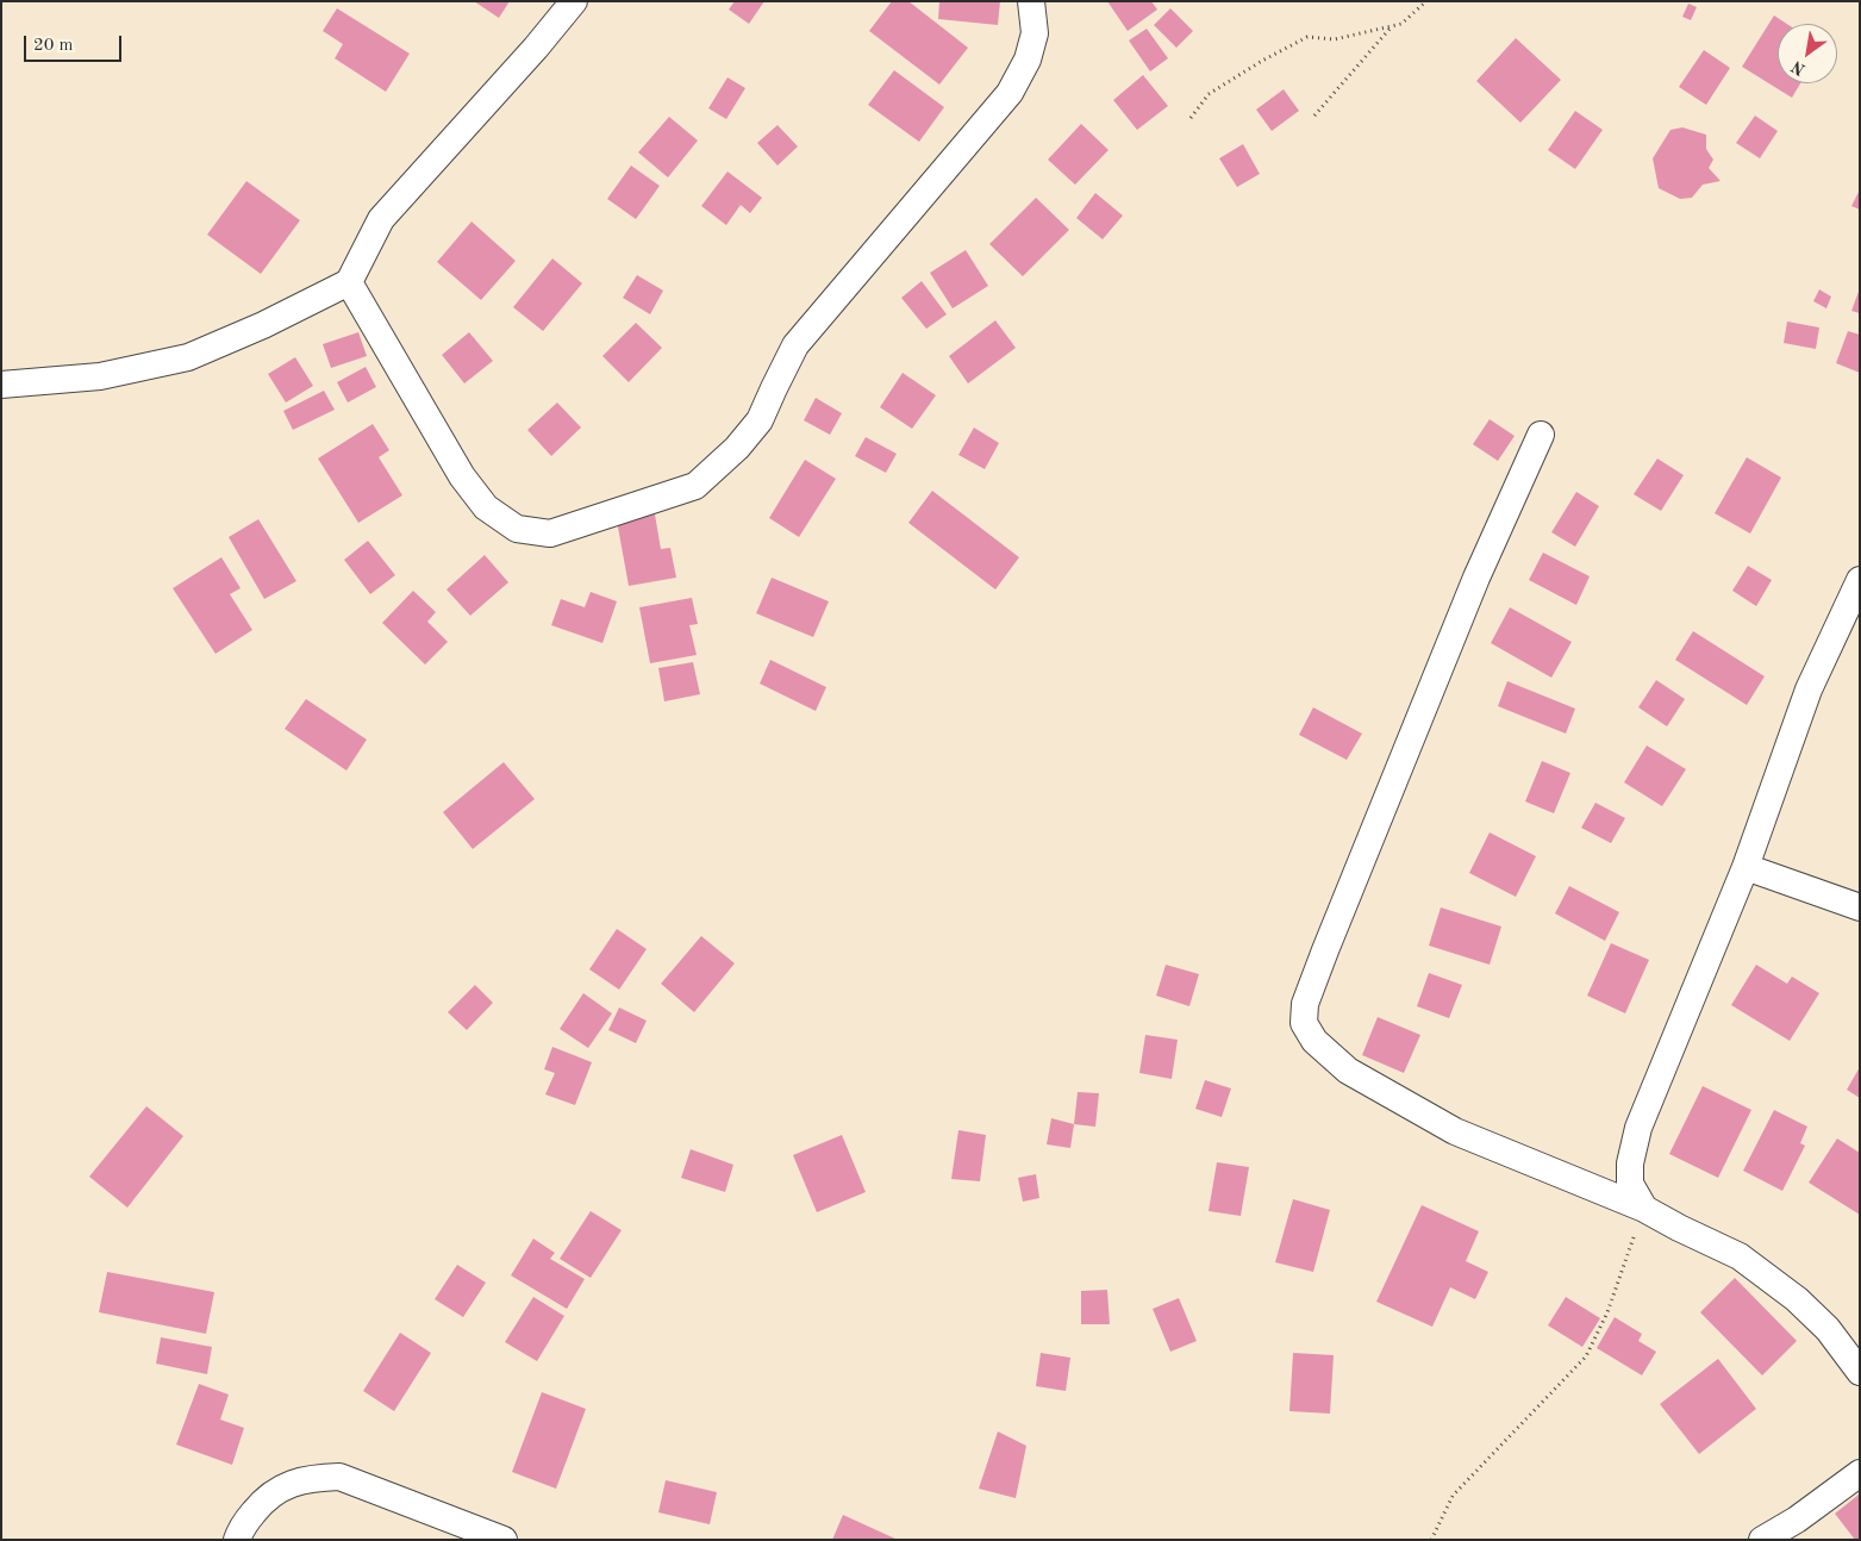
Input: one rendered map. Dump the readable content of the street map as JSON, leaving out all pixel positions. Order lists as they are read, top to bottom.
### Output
{
  "scale_bar": "20 m",
  "north": "bottom left"
}
